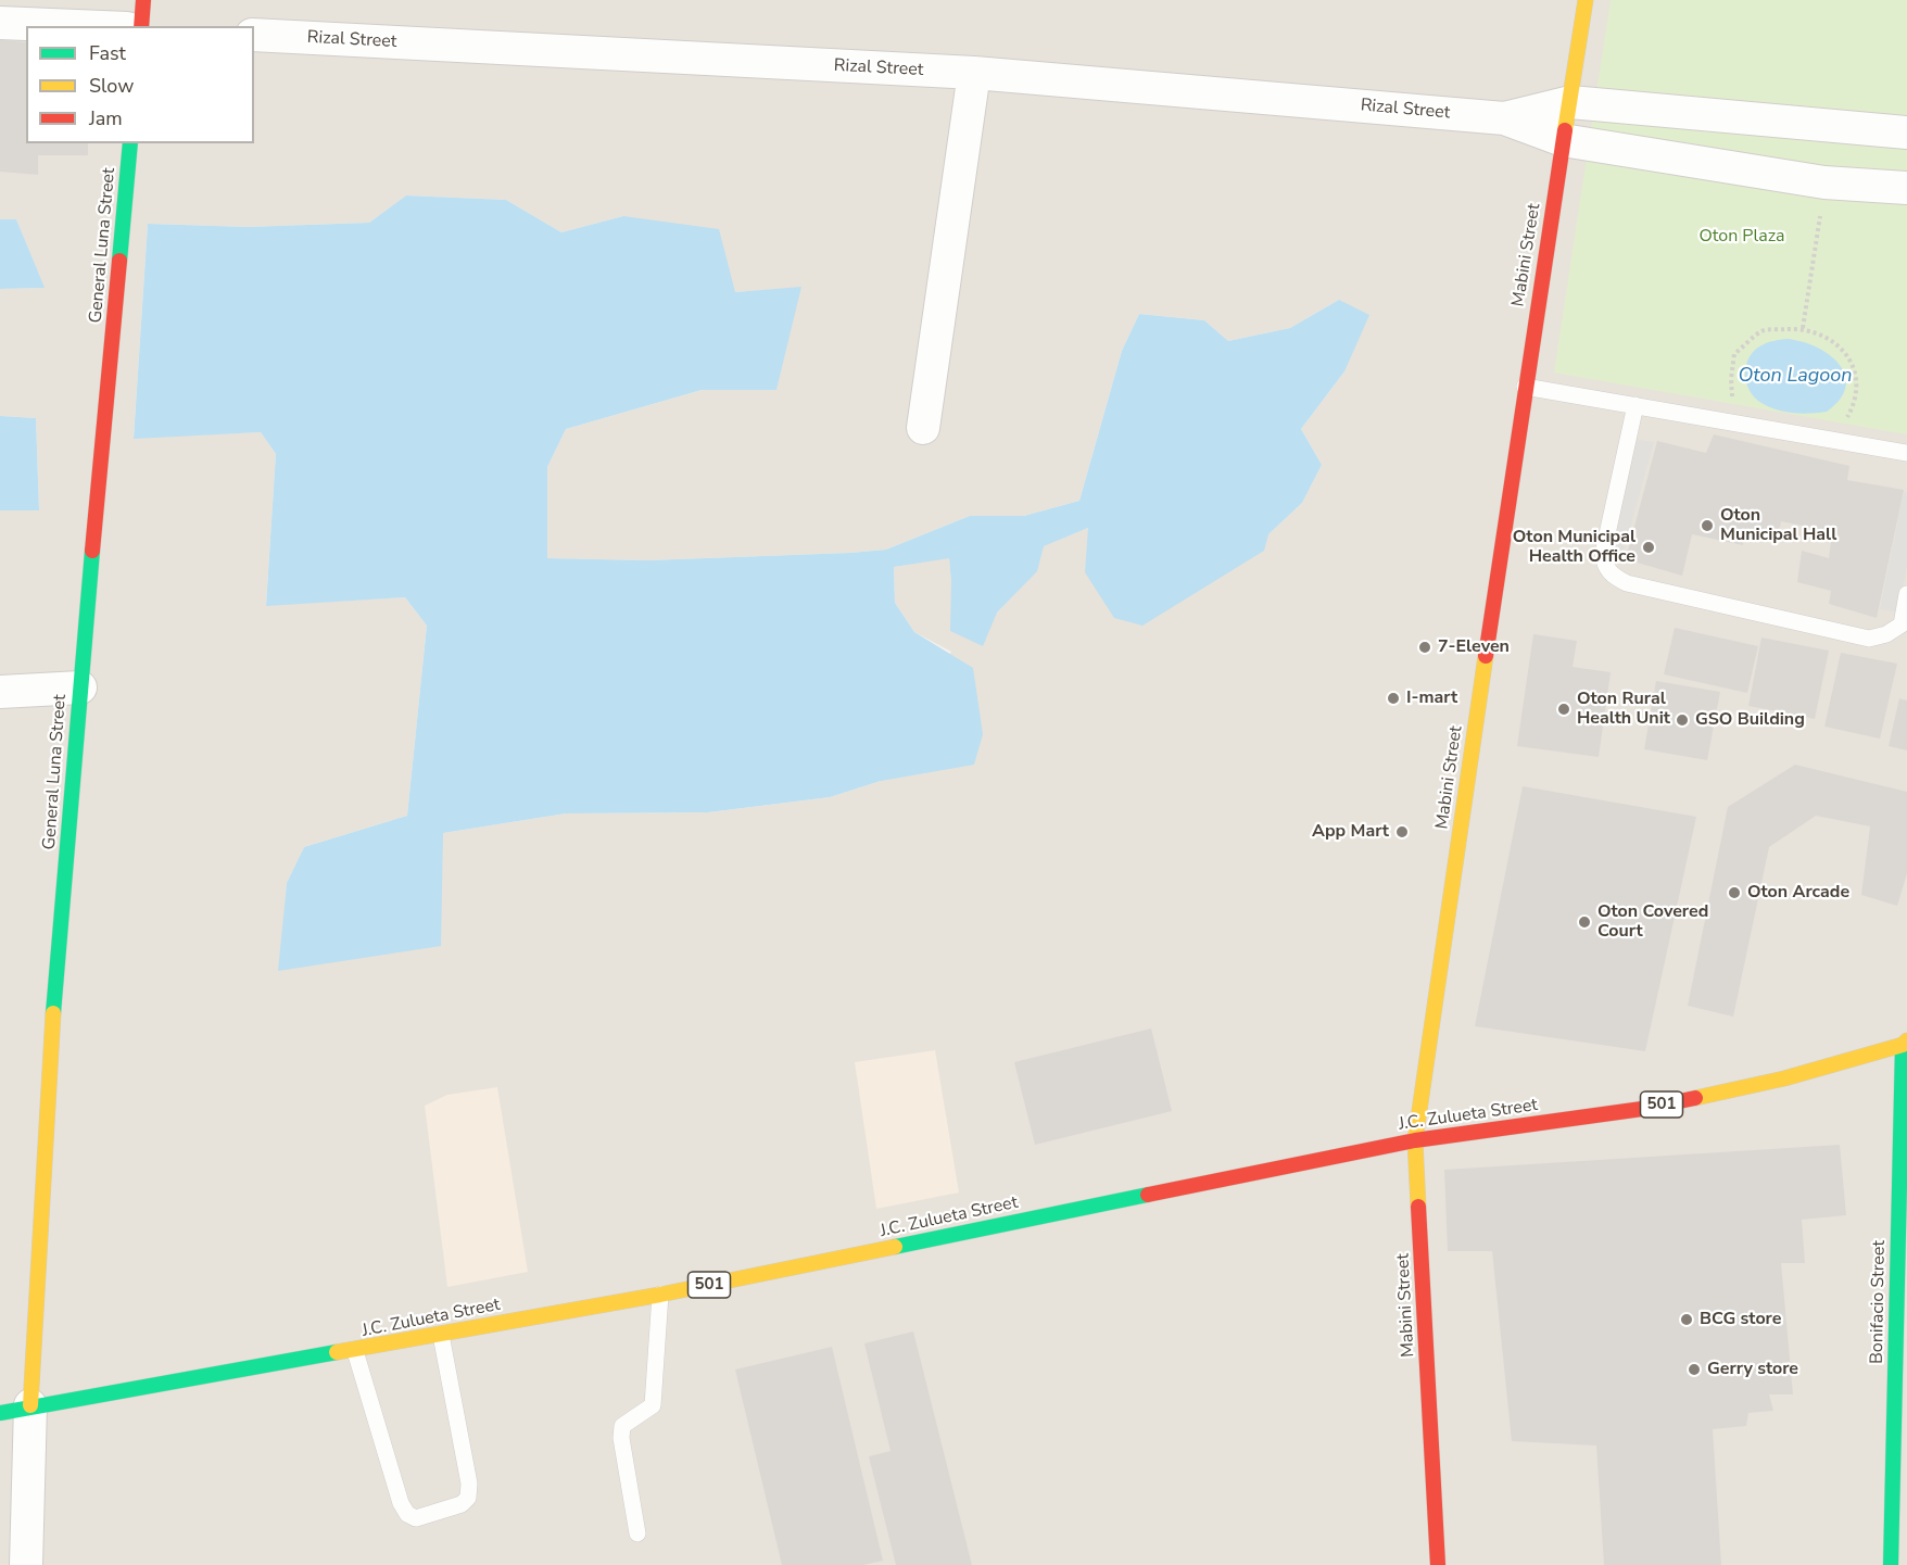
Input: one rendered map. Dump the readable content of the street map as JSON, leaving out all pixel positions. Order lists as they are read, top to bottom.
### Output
{
  "streets": {
    "main road": [
      "General Luna Street",
      "Mabini Street",
      "501",
      "J.C. Zulueta Street",
      "Bonifacio Street"
    ],
    "street": ["Rizal Street"]
  },
  "crossings": [
    ["Rizal Street", "Mabini Street"],
    ["General Luna Street", "J.C. Zulueta Street"],
    ["Mabini Street", "J.C. Zulueta Street"],
    ["J.C. Zulueta Street", "Bonifacio Street"]
  ],
  "water": ["Oton Lagoon"],
  "parks": ["Oton Plaza"],
  "places": [
    "Oton Municipal Hall",
    "Oton Municipal Health Office",
    "7-Eleven",
    "I-mart",
    "Oton Rural Health Unit",
    "GSO Building",
    "App Mart",
    "Oton Arcade",
    "Oton Covered Court",
    "BCG store",
    "Gerry store"
  ],
  "legend": ["Fast", "Slow", "Jam"]
}
